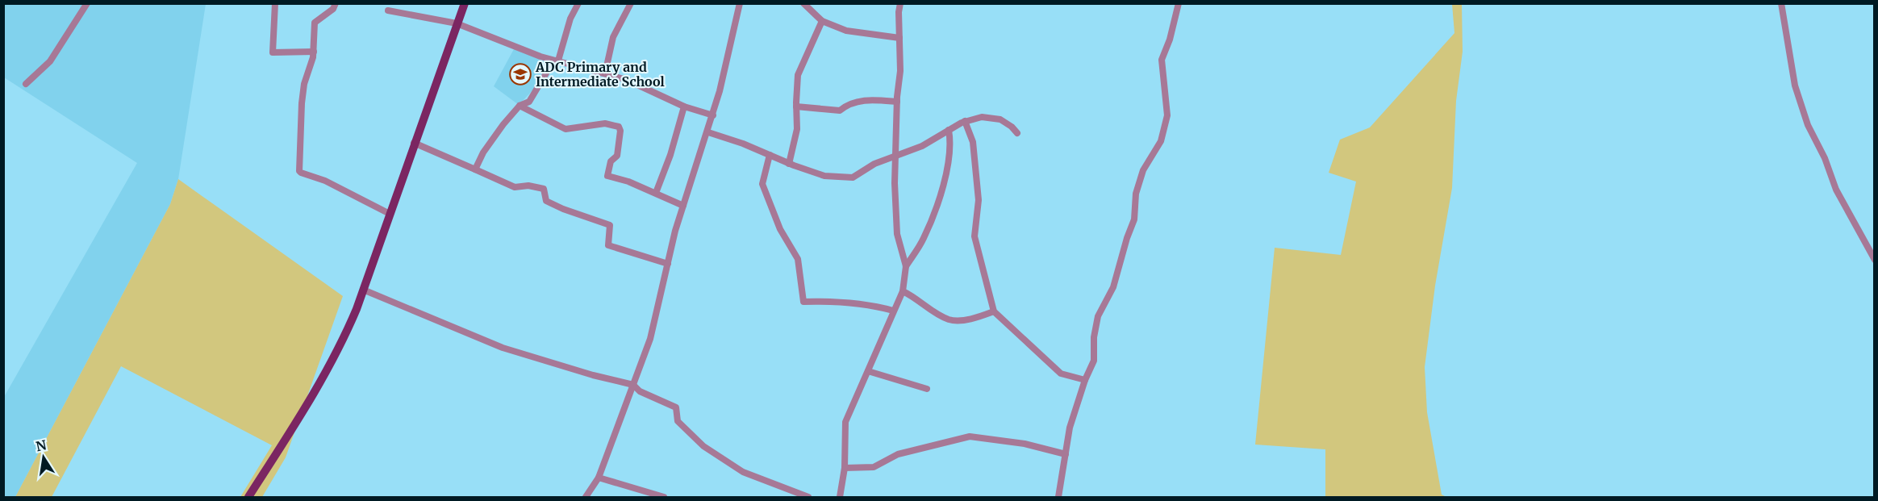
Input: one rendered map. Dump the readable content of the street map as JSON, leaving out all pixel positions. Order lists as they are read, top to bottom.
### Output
{
  "places": {
    "school or university": ["ADC Primary and Intermediate School"]
  },
  "north": "top"
}
